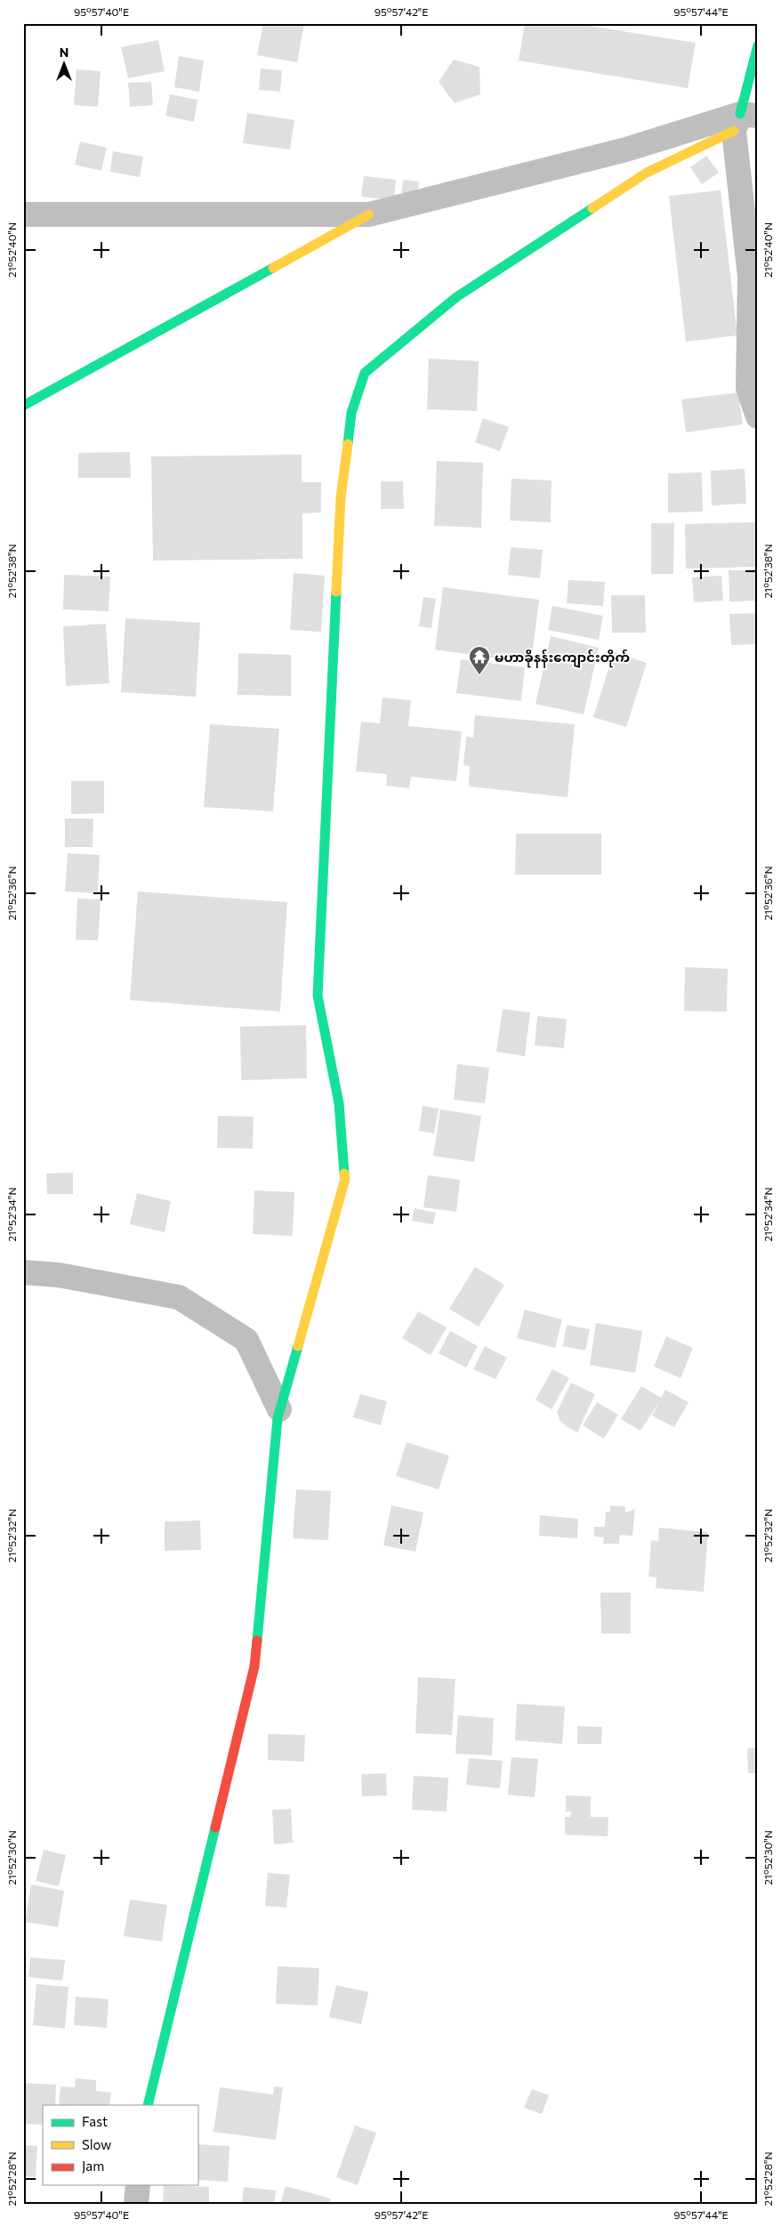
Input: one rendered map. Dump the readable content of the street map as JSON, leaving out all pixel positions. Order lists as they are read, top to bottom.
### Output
{
  "places": {
    "temple": ["မဟာခိုနန်းကျောင်းတိုက်"]
  },
  "legend": ["Fast", "Slow", "Jam"],
  "north": "top",
  "coordinates": [
    "95°57'40\"E",
    "95°57'42\"E",
    "95°57'44\"E",
    "21°52'40\"N",
    "21°52'38\"N",
    "21°52'36\"N",
    "21°52'34\"N",
    "21°52'32\"N",
    "21°52'30\"N",
    "21°52'28\"N"
  ]
}
